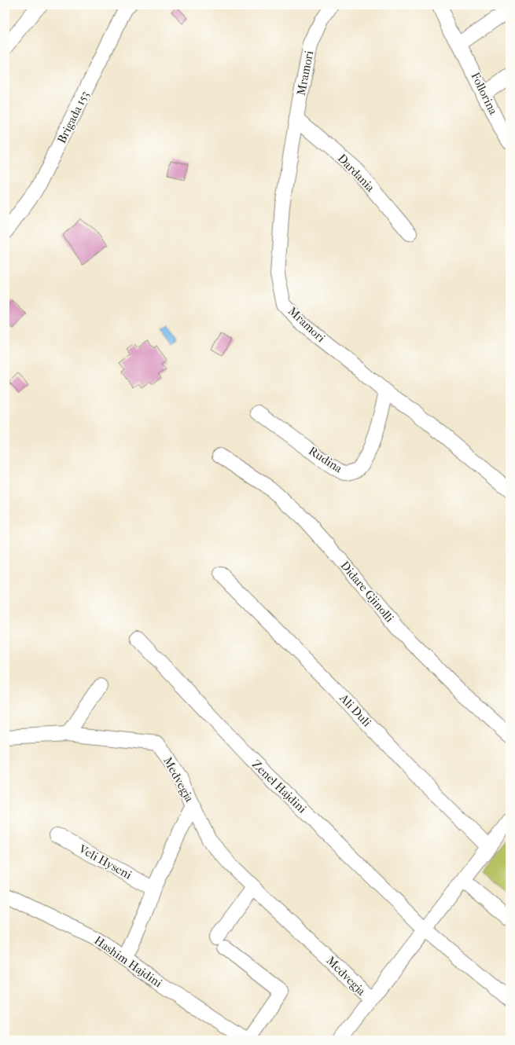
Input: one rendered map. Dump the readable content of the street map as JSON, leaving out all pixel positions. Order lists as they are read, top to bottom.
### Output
{
  "streets": {
    "street": [
      "Mramori",
      "Follorina",
      "Brigada 153",
      "Dardania",
      "Rudina",
      "Didare Gjinolli",
      "Ali Duli",
      "Medvegja",
      "Zenel Hajdini",
      "Veli Hyseni",
      "Hashim Hajdini"
    ]
  },
  "crossings": [
    ["Mramori", "Dardania"],
    ["Mramori", "Rudina"]
  ]
}
